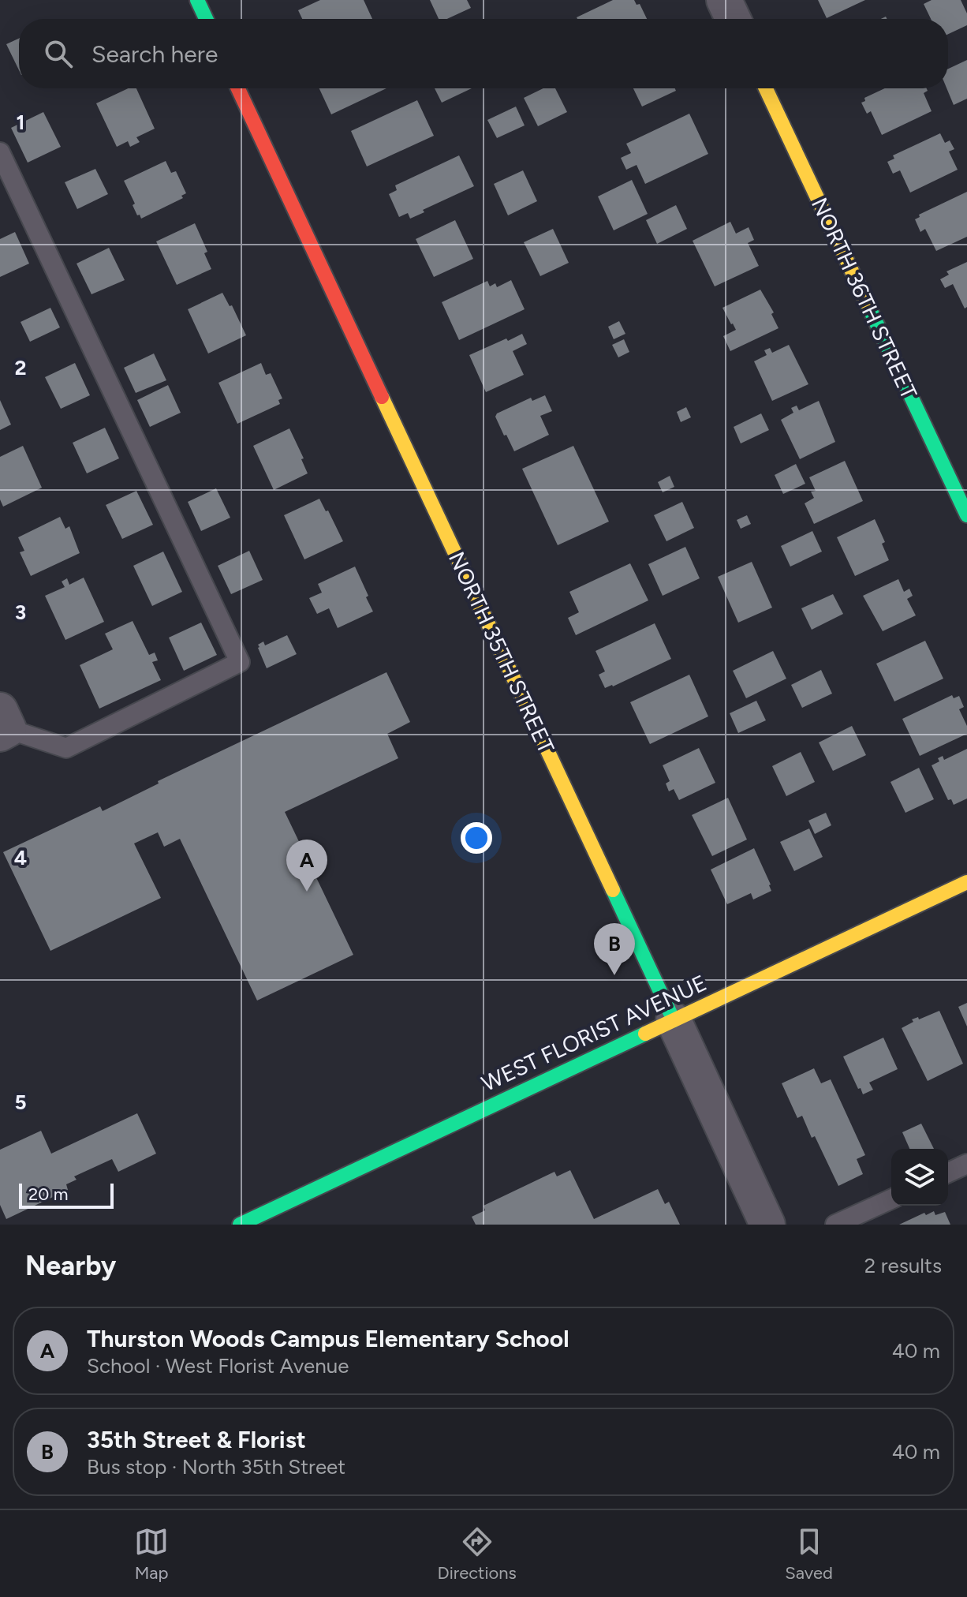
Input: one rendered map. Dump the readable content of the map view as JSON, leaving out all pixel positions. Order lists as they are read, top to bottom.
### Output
{
  "streets": {
    "street": ["NORTH 36TH STREET", "NORTH 35TH STREET", "WEST FLORIST AVENUE"]
  },
  "crossings": [
    ["NORTH 35TH STREET", "WEST FLORIST AVENUE"]
  ],
  "scale_bar": "20 m",
  "page": {
    "search": "Search here",
    "pins": ["A", "B"],
    "scale": "20 m",
    "heading": ["Nearby", "2 results"],
    "list": [
      {
        "mark": "A",
        "name": "Thurston Woods Campus Elementary School",
        "note": "School · West Florist Avenue",
        "value": "40 m"
      },
      {
        "mark": "B",
        "name": "35th Street & Florist",
        "note": "Bus stop · North 35th Street",
        "value": "40 m"
      }
    ],
    "nav": ["Map", "Directions", "Saved"]
  },
  "grid": {
    "rows": [
      "1",
      "2",
      "3",
      "4",
      "5"
    ]
  }
}
